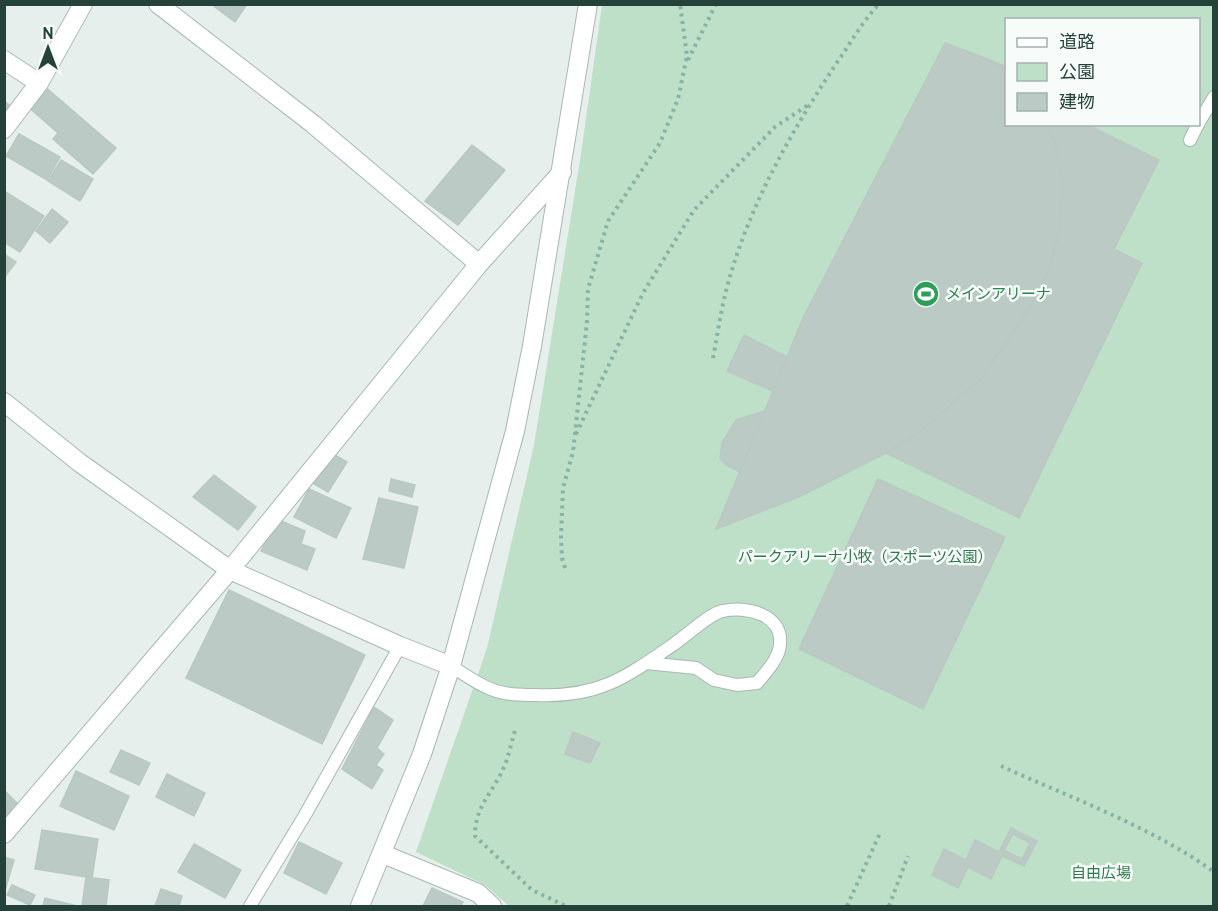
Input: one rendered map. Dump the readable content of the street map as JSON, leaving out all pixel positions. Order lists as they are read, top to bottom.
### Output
{
  "parks": ["パークアリーナ小牧（スポーツ公園）", "自由広場"],
  "places": {
    "sports": ["メインアリーナ"]
  },
  "legend": ["道路", "公園", "建物"],
  "north": "top"
}
